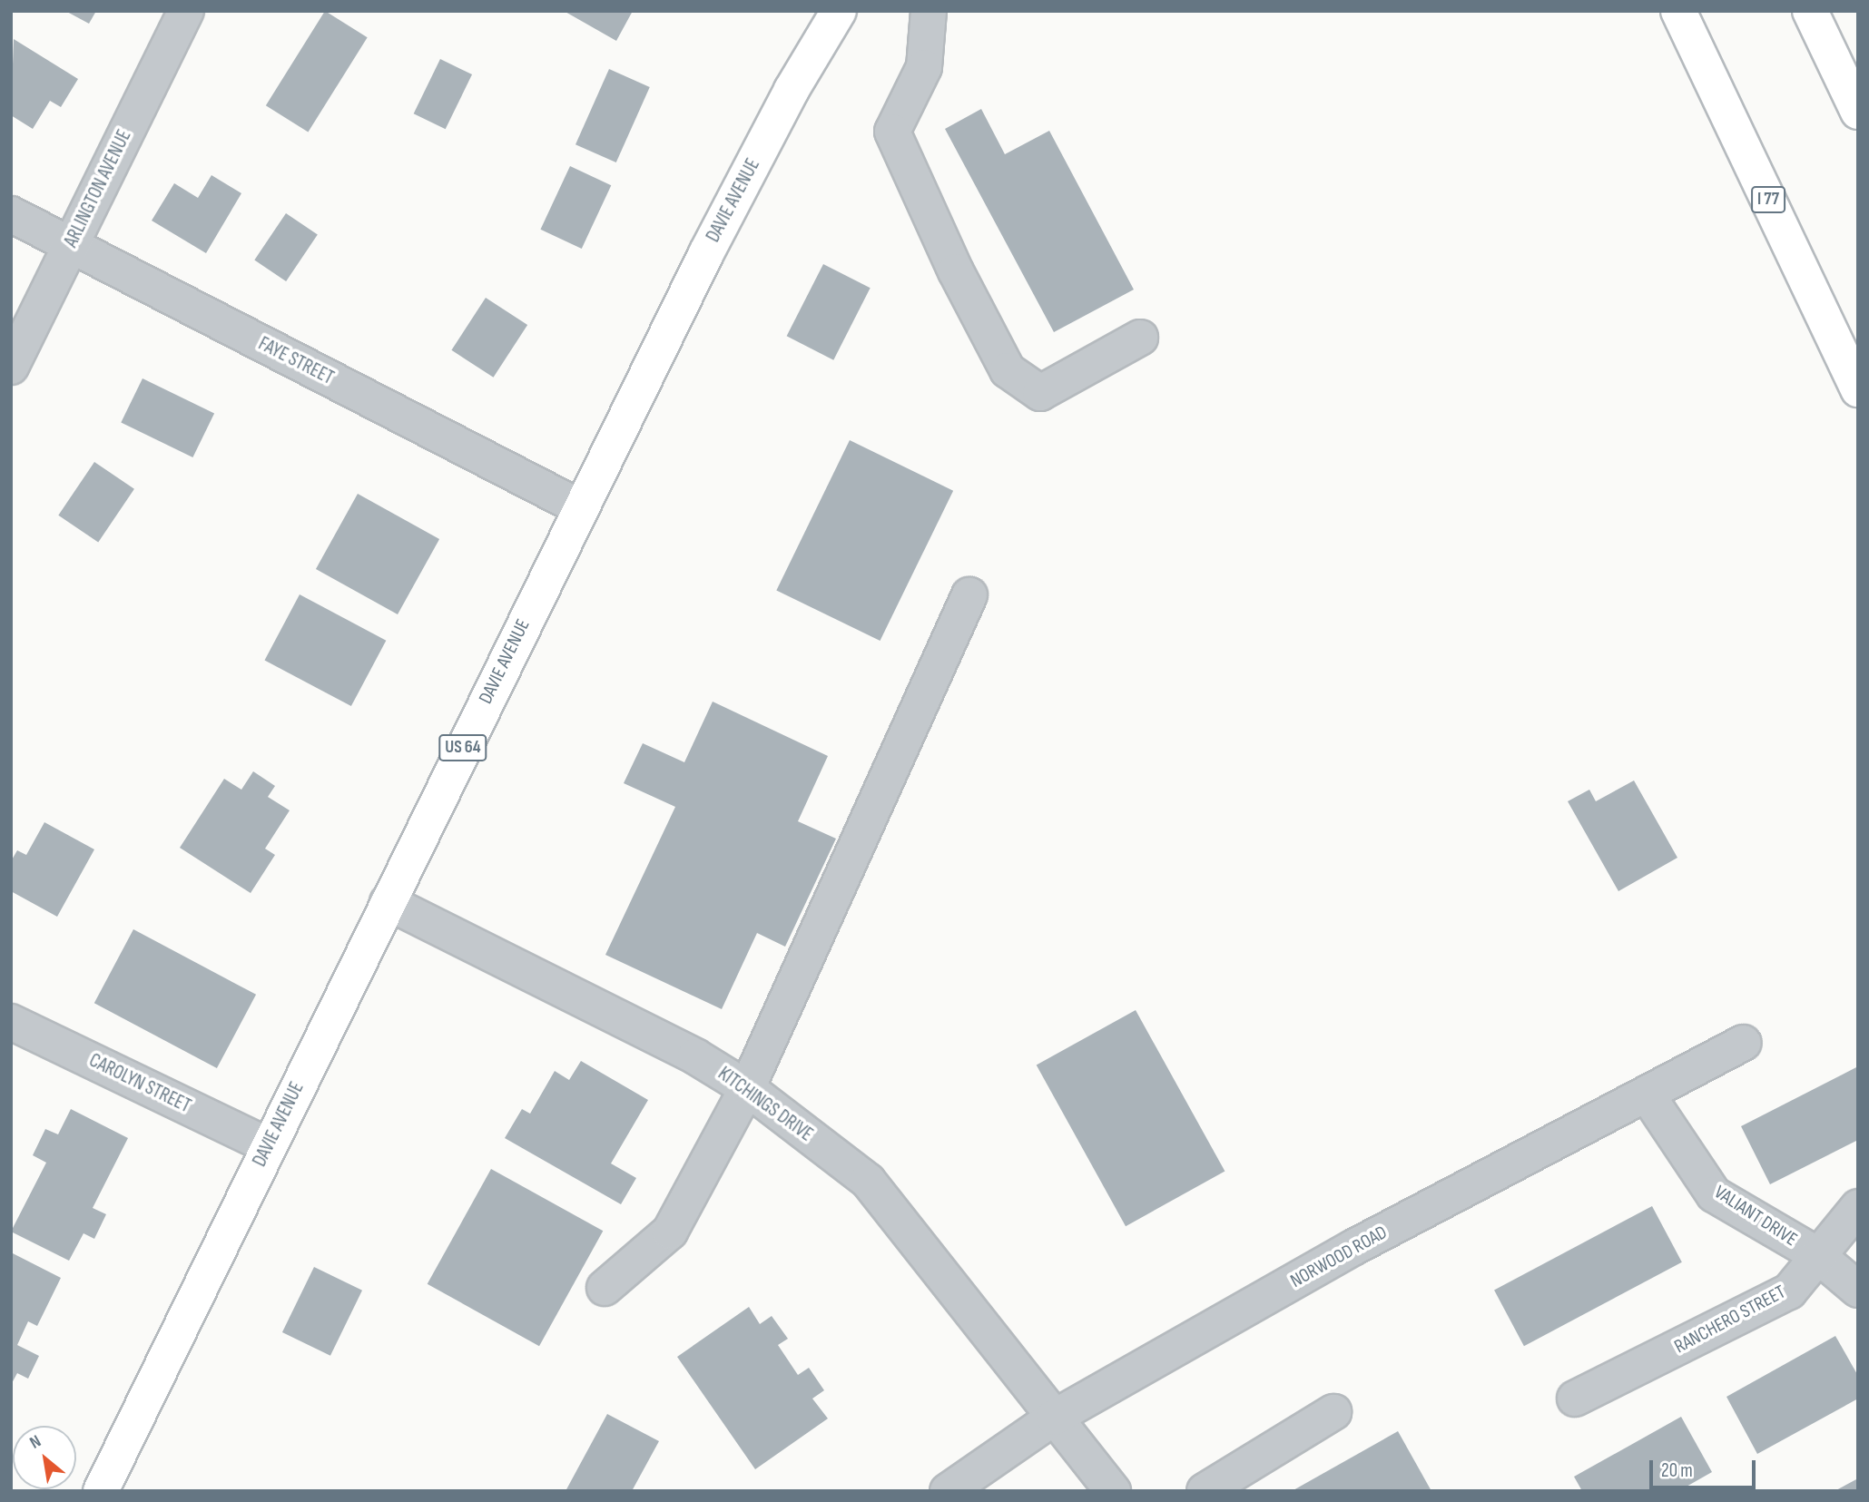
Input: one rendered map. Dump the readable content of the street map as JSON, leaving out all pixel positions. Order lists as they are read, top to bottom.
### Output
{
  "streets": {
    "main road": ["I 77", "DAVIE AVENUE", "US 64"],
    "street": [
      "ARLINGTON AVENUE",
      "FAYE STREET",
      "CAROLYN STREET",
      "KITCHINGS DRIVE",
      "VALIANT DRIVE",
      "NORWOOD ROAD",
      "RANCHERO STREET"
    ]
  },
  "crossings": [
    ["ARLINGTON AVENUE", "FAYE STREET"],
    ["DAVIE AVENUE", "FAYE STREET"],
    ["DAVIE AVENUE", "CAROLYN STREET"],
    ["DAVIE AVENUE", "KITCHINGS DRIVE"],
    ["KITCHINGS DRIVE", "NORWOOD ROAD"],
    ["VALIANT DRIVE", "NORWOOD ROAD"],
    ["VALIANT DRIVE", "RANCHERO STREET"]
  ],
  "scale_bar": "20 m",
  "north": "top left"
}
